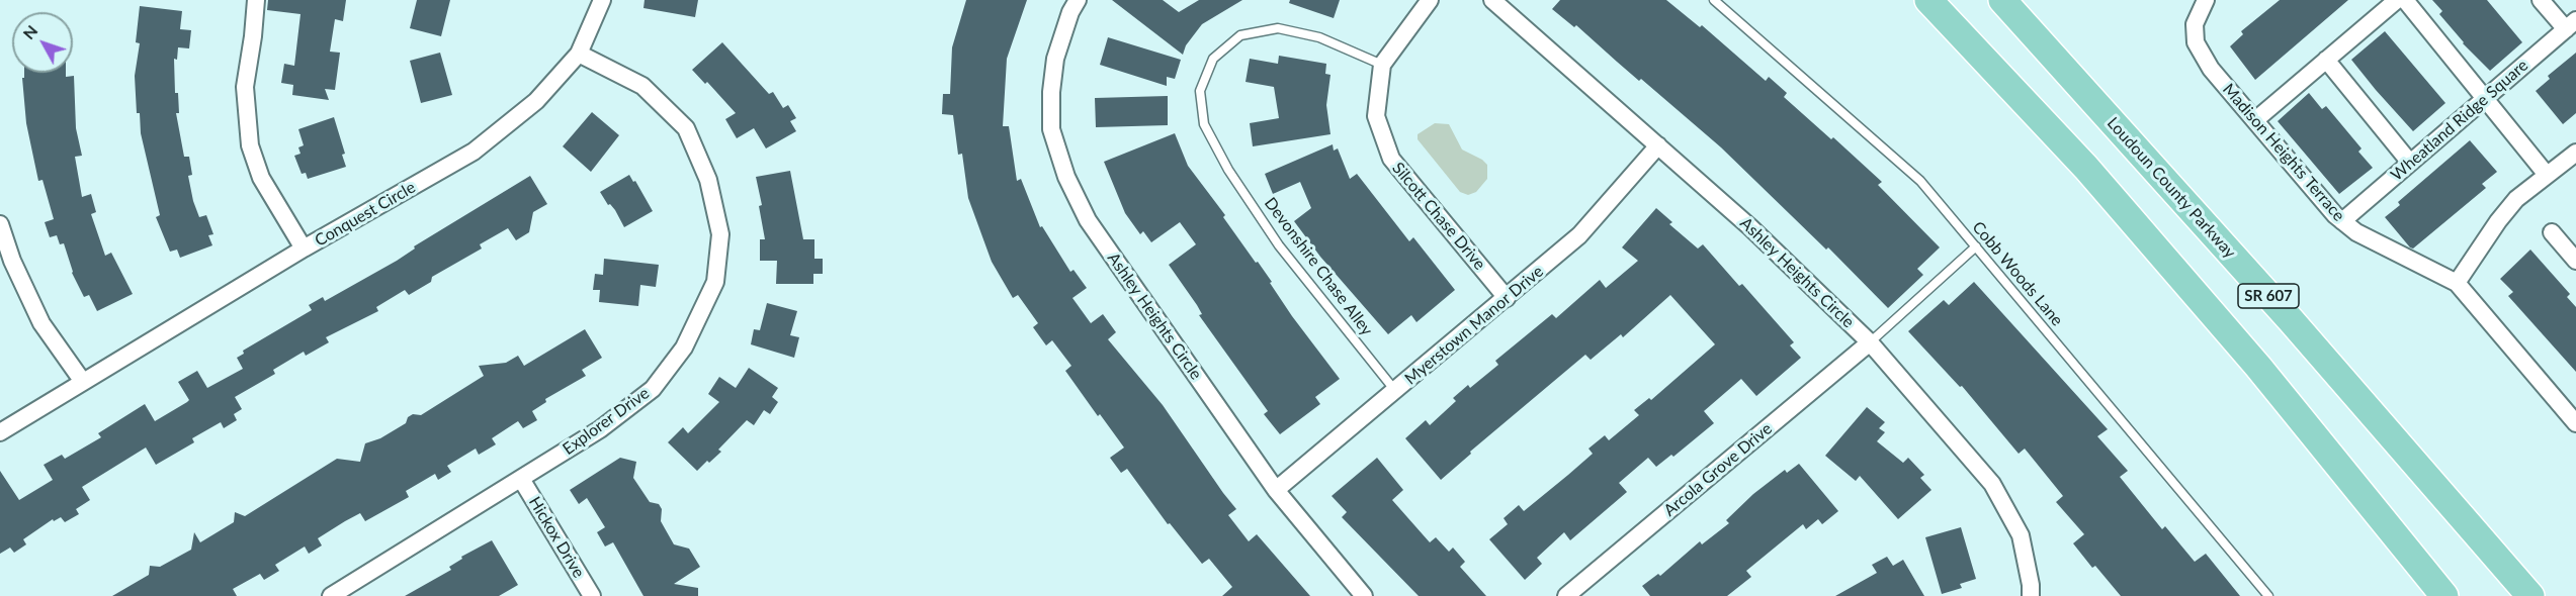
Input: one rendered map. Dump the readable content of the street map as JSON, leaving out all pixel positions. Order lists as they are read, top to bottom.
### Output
{
  "streets": {
    "main road": ["Loudoun County Parkway", "SR 607"],
    "street": [
      "Wheatland Ridge Square",
      "Madison Heights Terrace",
      "Conquest Circle",
      "Silcott Chase Drive",
      "Ashley Heights Circle",
      "Myerstown Manor Drive",
      "Explorer Drive",
      "Arcola Grove Drive",
      "Hickox Drive"
    ],
    "lane": ["Devonshire Chase Alley", "Cobb Woods Lane"]
  },
  "crossings": [
    ["Wheatland Ridge Square", "Madison Heights Terrace"],
    ["Conquest Circle", "Explorer Drive"],
    ["Silcott Chase Drive", "Devonshire Chase Alley"],
    ["Silcott Chase Drive", "Myerstown Manor Drive"],
    ["Devonshire Chase Alley", "Myerstown Manor Drive"],
    ["Ashley Heights Circle", "Myerstown Manor Drive"],
    ["Ashley Heights Circle", "Arcola Grove Drive"],
    ["Explorer Drive", "Hickox Drive"]
  ],
  "north": "top left"
}
